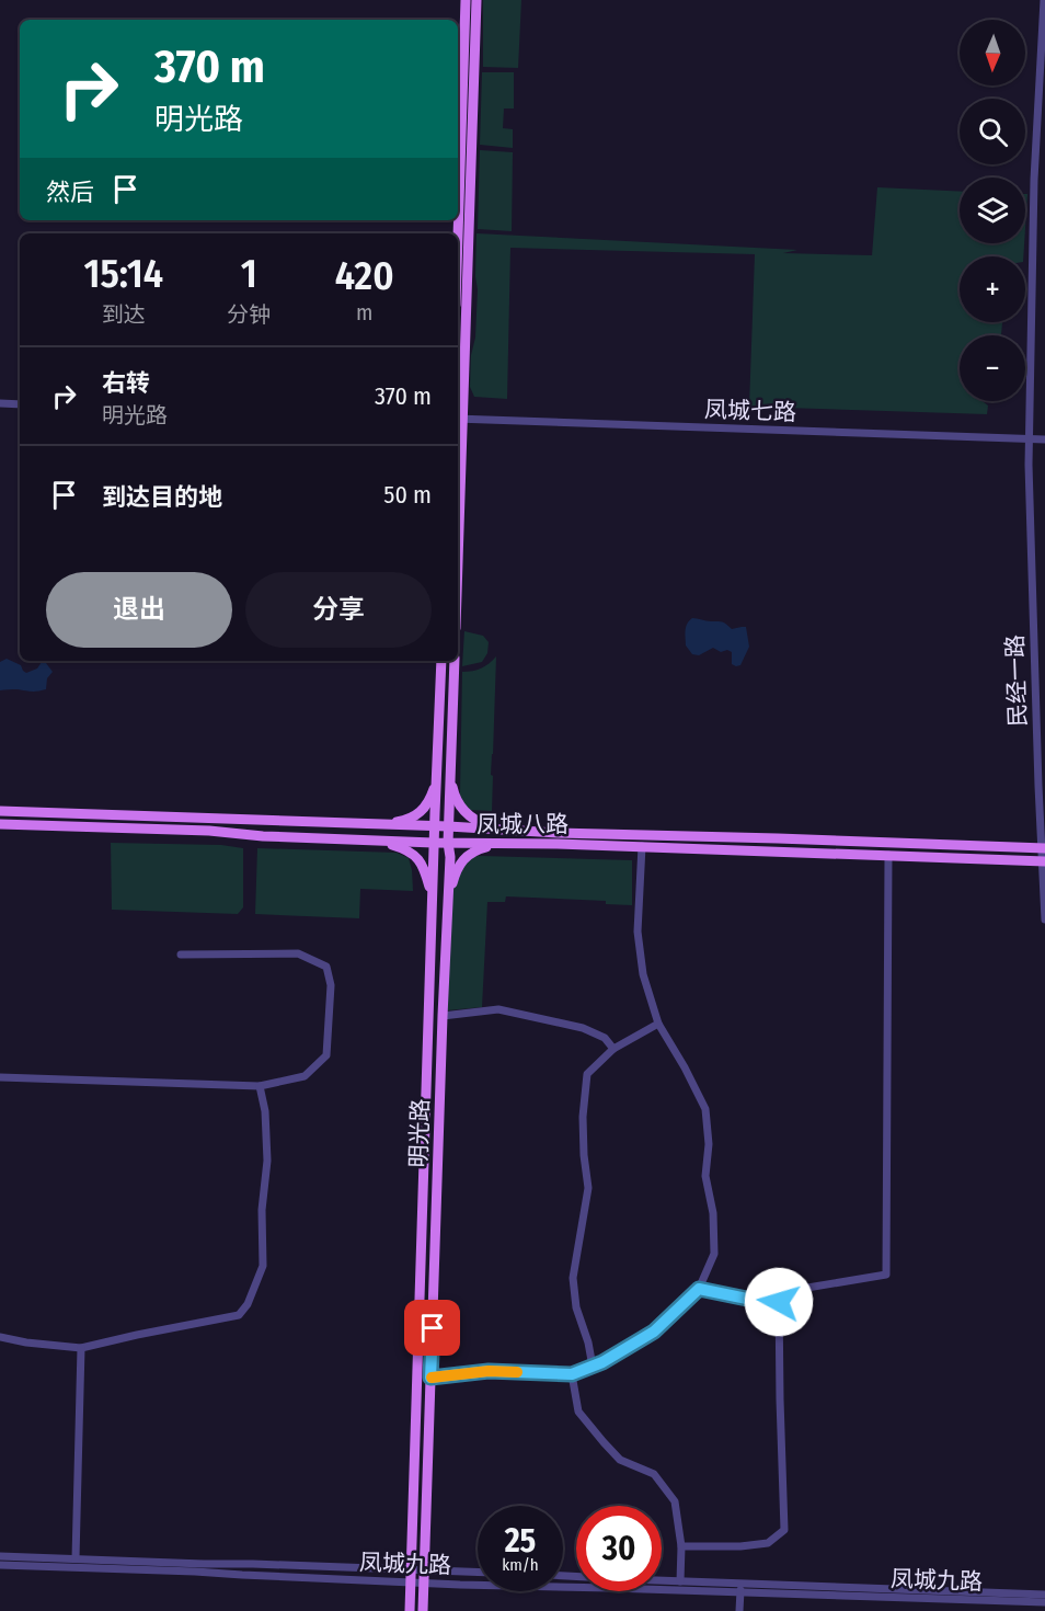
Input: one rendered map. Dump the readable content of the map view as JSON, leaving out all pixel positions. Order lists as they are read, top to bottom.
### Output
{
  "streets": {
    "main road": ["凤城八路", "明光路"],
    "street": ["凤城七路", "民经一路", "凤城九路"]
  },
  "crossings": [
    ["凤城七路", "民经一路"],
    ["民经一路", "凤城八路"],
    ["凤城八路", "明光路"],
    ["明光路", "凤城九路"]
  ],
  "north": "bottom",
  "page": {
    "map_buttons": ["+", "−"],
    "turn": ["370 m", "明光路"],
    "then": "然后",
    "eta": [
      "15:14",
      "到达",
      "1",
      "分钟",
      "420",
      "m"
    ],
    "list": [
      {
        "name": "右转",
        "note": "明光路",
        "value": "370 m"
      },
      {
        "name": "到达目的地",
        "value": "50 m"
      }
    ],
    "buttons": ["退出", "分享"],
    "speed": "25 km/h",
    "limit": "30"
  }
}
